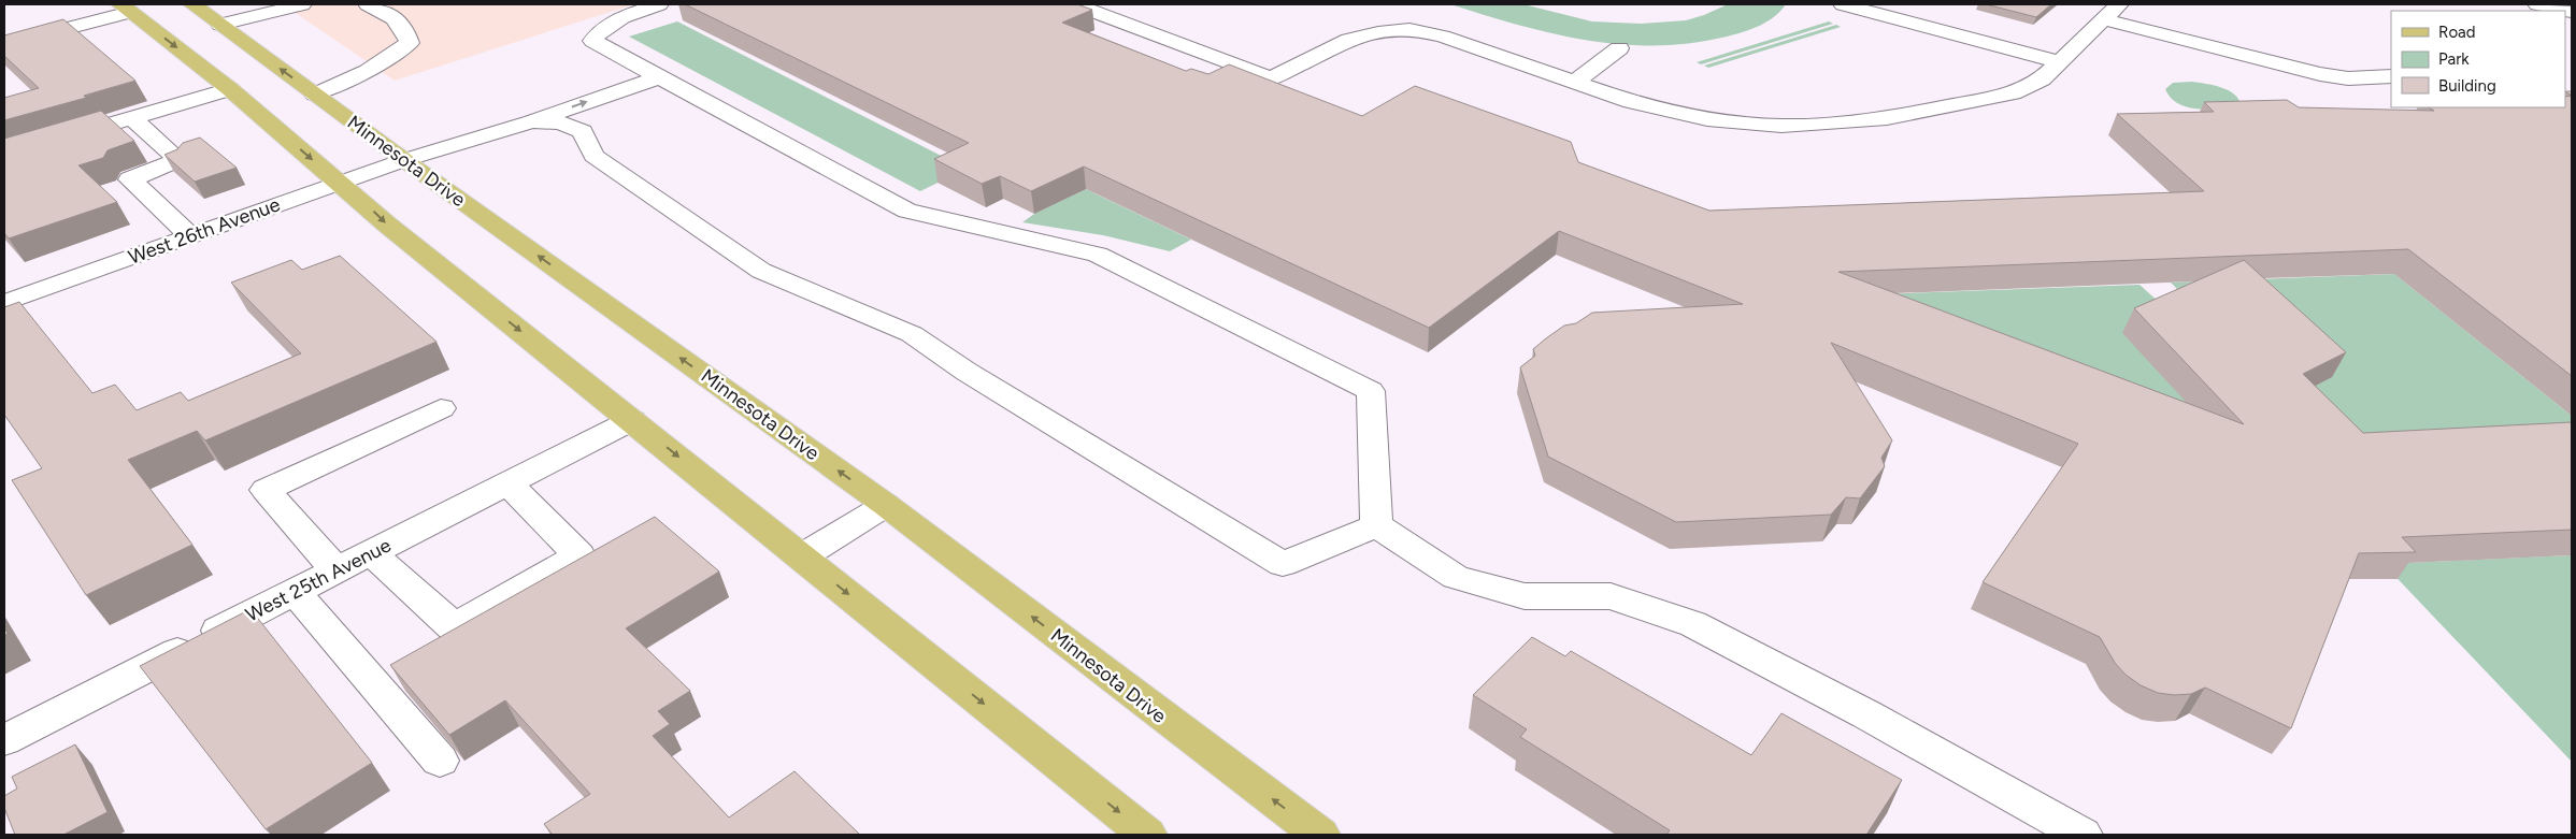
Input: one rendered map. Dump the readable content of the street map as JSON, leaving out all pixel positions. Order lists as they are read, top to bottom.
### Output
{
  "streets": {
    "main road": ["Minnesota Drive"],
    "street": ["West 26th Avenue", "West 25th Avenue"]
  },
  "crossings": [
    ["Minnesota Drive", "West 26th Avenue"]
  ],
  "legend": ["Road", "Park", "Building"]
}
